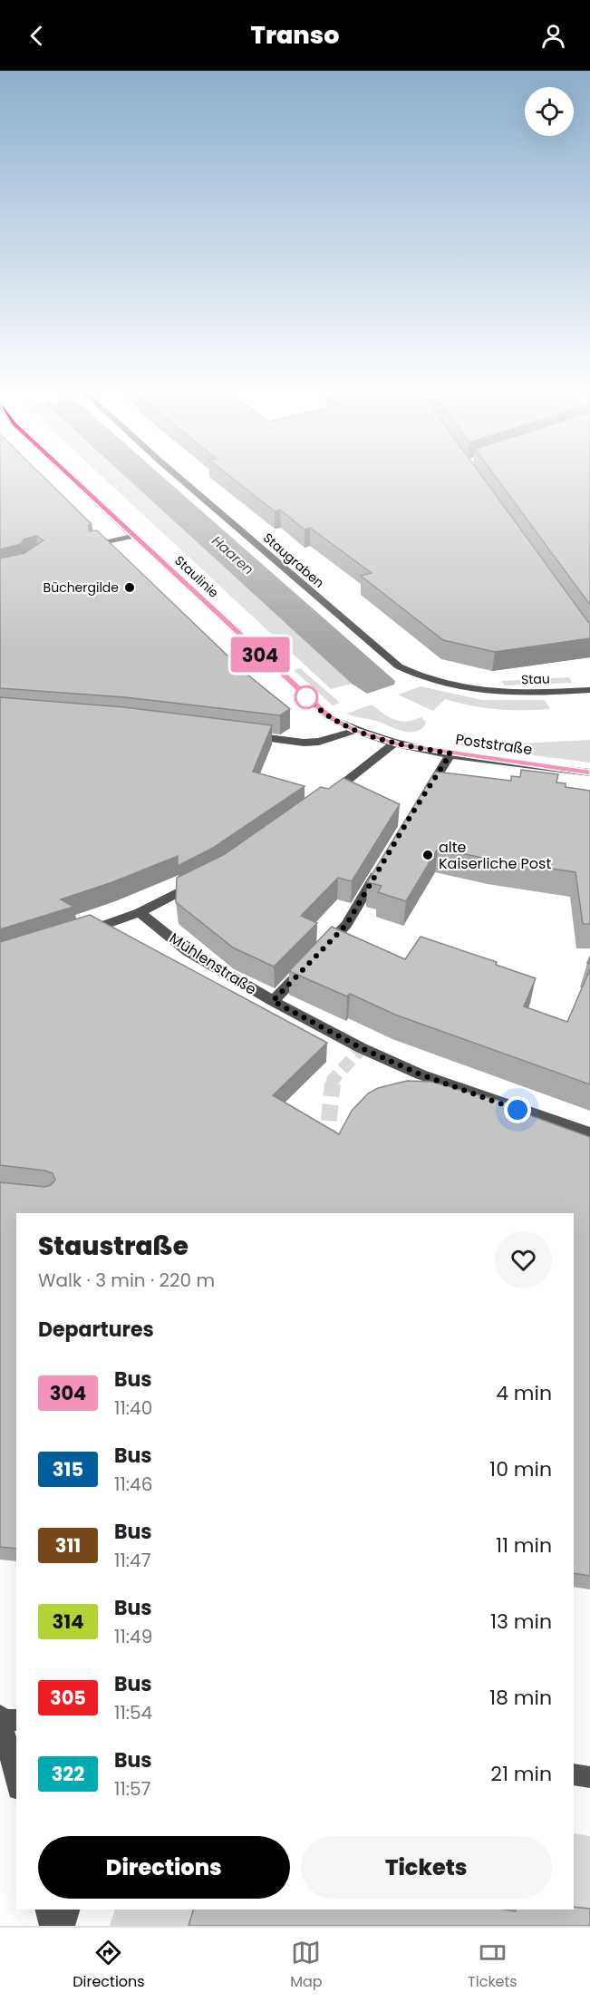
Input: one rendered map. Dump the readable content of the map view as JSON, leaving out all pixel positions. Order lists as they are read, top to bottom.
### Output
{
  "streets": {
    "street": [
      "Staugraben",
      "Staulinie",
      "Stau",
      "Poststraße",
      "Mühlenstraße"
    ]
  },
  "crossings": [
    ["Staugraben", "Stau"],
    ["Staulinie", "Poststraße"]
  ],
  "water": ["Haaren"],
  "places": ["Büchergilde", "alte Kaiserliche Post"],
  "lines": ["bus line 304"],
  "page": {
    "header": "Transo",
    "on_map": "304",
    "heading": [
      ["Staustraße", "Walk · 3 min · 220 m"],
      "Departures"
    ],
    "list": [
      {
        "mark": "304",
        "name": "Bus",
        "note": "11:40",
        "value": "4 min"
      },
      {
        "mark": "315",
        "name": "Bus",
        "note": "11:46",
        "value": "10 min"
      },
      {
        "mark": "311",
        "name": "Bus",
        "note": "11:47",
        "value": "11 min"
      },
      {
        "mark": "314",
        "name": "Bus",
        "note": "11:49",
        "value": "13 min"
      },
      {
        "mark": "305",
        "name": "Bus",
        "note": "11:54",
        "value": "18 min"
      },
      {
        "mark": "322",
        "name": "Bus",
        "note": "11:57",
        "value": "21 min"
      }
    ],
    "buttons": ["Directions", "Tickets"],
    "tabs": ["Directions", "Map", "Tickets"]
  }
}
